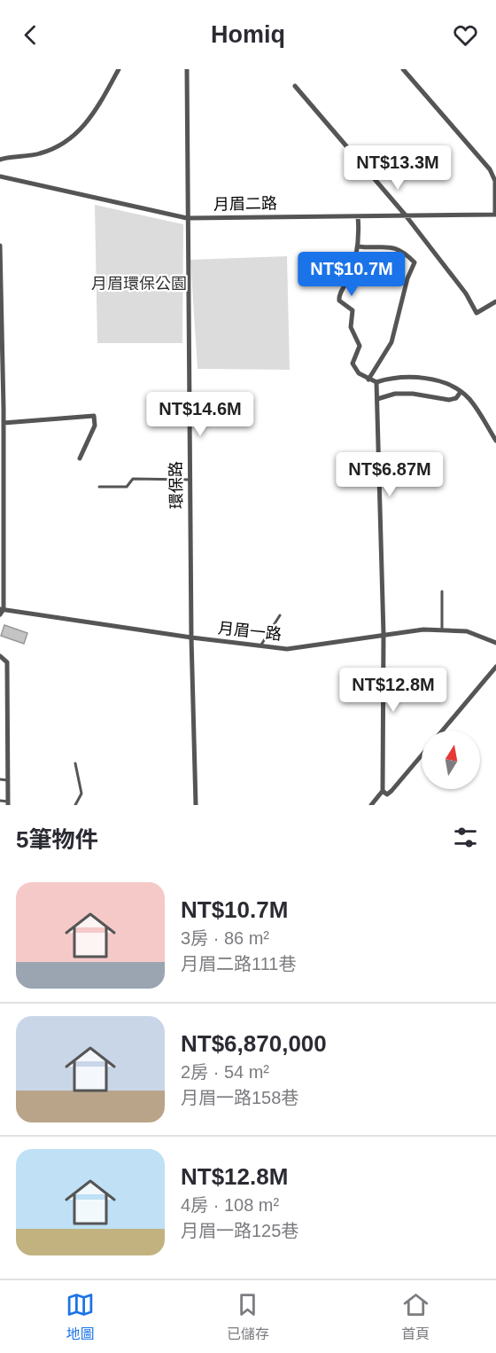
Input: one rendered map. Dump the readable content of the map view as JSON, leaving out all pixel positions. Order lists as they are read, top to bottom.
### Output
{
  "streets": {
    "street": ["月眉二路", "環保路", "月眉一路"]
  },
  "crossings": [
    ["月眉二路", "環保路"],
    ["環保路", "月眉一路"]
  ],
  "parks": ["月眉環保公園"],
  "north": "top",
  "page": {
    "header": "Homiq",
    "price": [
      "NT$13.3M",
      "NT$10.7M",
      "NT$14.6M",
      "NT$6.87M",
      "NT$12.8M"
    ],
    "heading": "5筆物件",
    "list": [
      {
        "name": "NT$10.7M",
        "note": "3房 · 86 m² · 月眉二路111巷"
      },
      {
        "name": "NT$6,870,000",
        "note": "2房 · 54 m² · 月眉一路158巷"
      },
      {
        "name": "NT$12.8M",
        "note": "4房 · 108 m² · 月眉一路125巷"
      }
    ],
    "tabs": ["地圖", "已儲存", "首頁"]
  }
}
